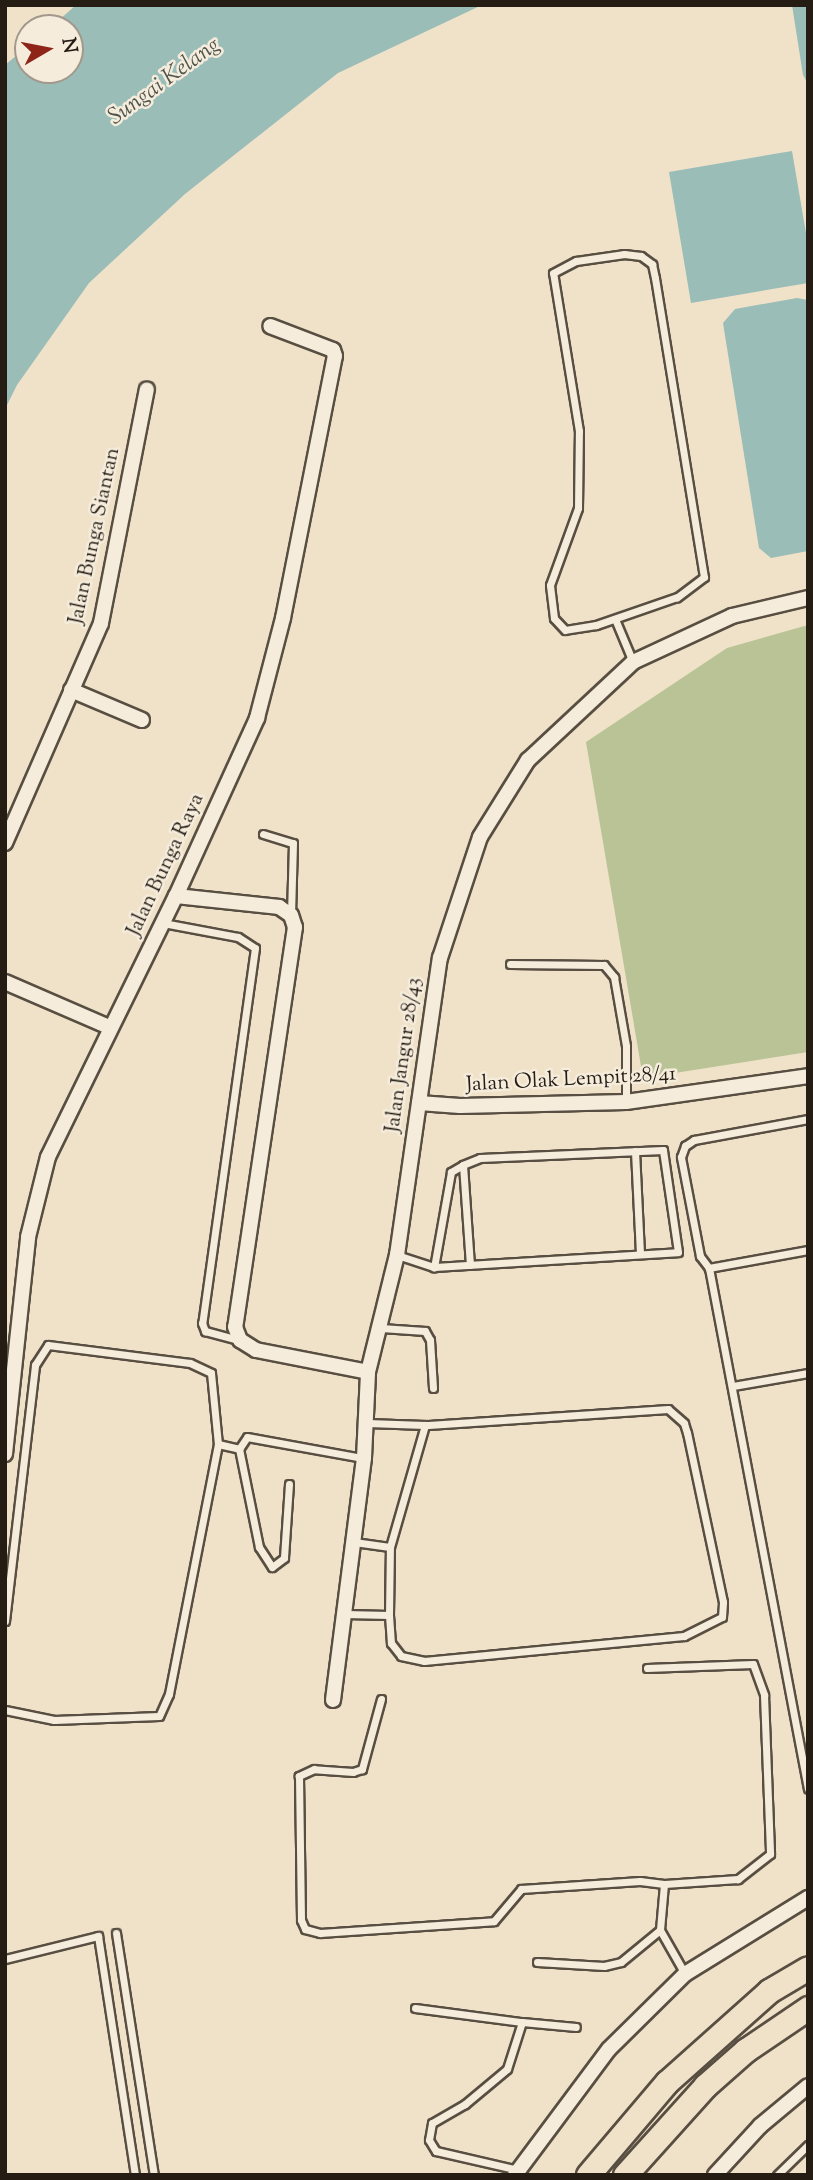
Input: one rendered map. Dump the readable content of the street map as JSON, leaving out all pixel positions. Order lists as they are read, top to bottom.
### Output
{
  "streets": {
    "street": [
      "Jalan Bunga Siantan",
      "Jalan Bunga Raya",
      "Jalan Jangur 28/43",
      "Jalan Olak Lempit 28/41"
    ]
  },
  "crossings": [
    ["Jalan Jangur 28/43", "Jalan Olak Lempit 28/41"]
  ],
  "water": ["Sungai Kelang"],
  "north": "right"
}
